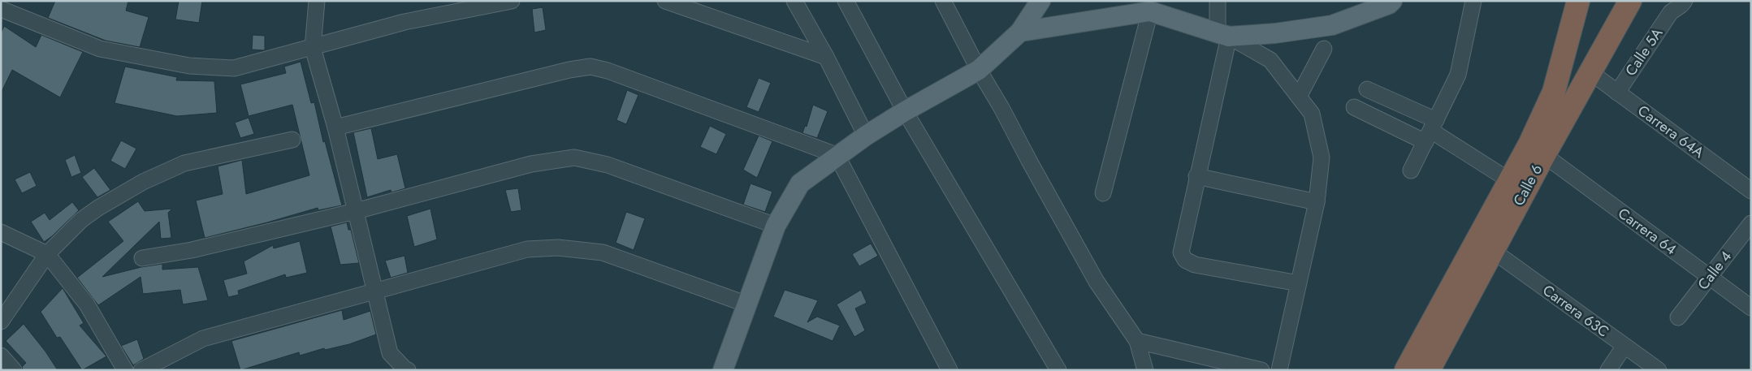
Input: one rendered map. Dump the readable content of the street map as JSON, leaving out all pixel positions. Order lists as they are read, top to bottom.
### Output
{
  "streets": {
    "highway": ["Calle 6"],
    "street": [
      "Calle 5A",
      "Carrera 64A",
      "Carrera 64",
      "Calle 4",
      "Carrera 63C"
    ]
  },
  "crossings": [
    ["Calle 5A", "Carrera 64A"],
    ["Carrera 64A", "Calle 6"],
    ["Calle 6", "Carrera 64"],
    ["Calle 6", "Carrera 63C"],
    ["Carrera 64", "Calle 4"]
  ]
}
